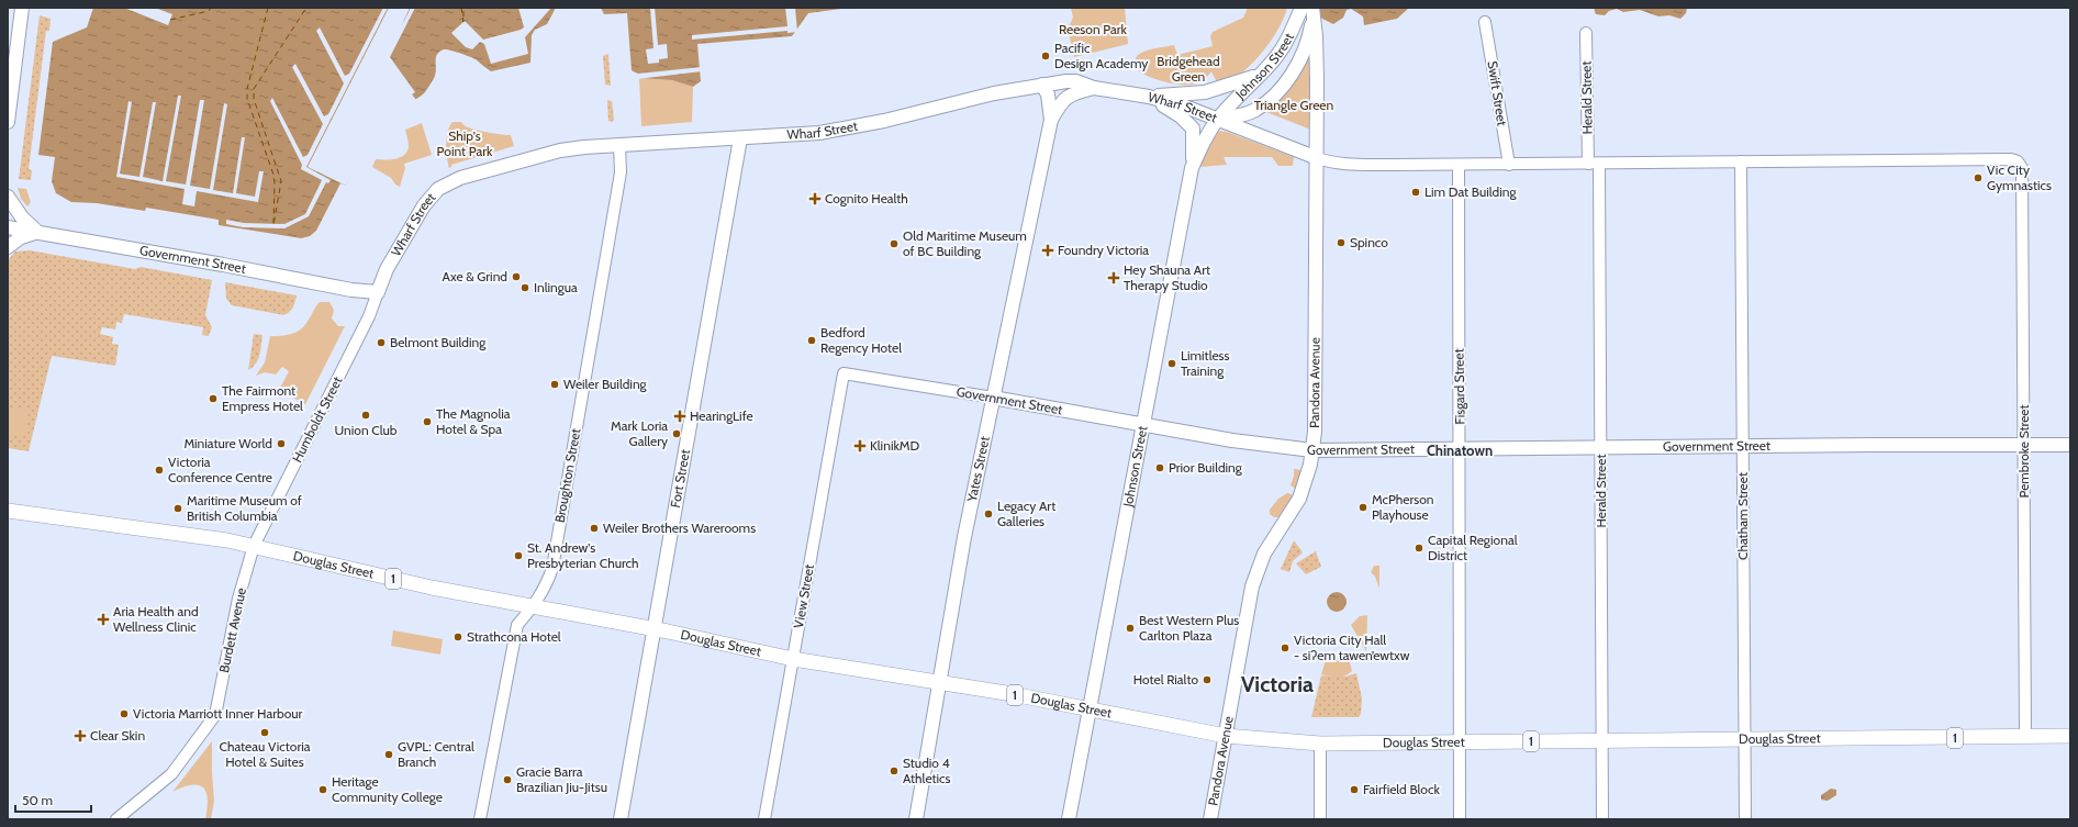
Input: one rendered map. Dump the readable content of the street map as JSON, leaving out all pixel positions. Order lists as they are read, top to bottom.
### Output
{
  "streets": {
    "main road": [
      "Johnson Street",
      "Wharf Street",
      "Government Street",
      "Pandora Avenue",
      "Yates Street",
      "Fort Street",
      "Douglas Street",
      "1"
    ],
    "street": [
      "Swift Street",
      "Herald Street",
      "Fisgard Street",
      "Humboldt Street",
      "Pembroke Street",
      "Broughton Street",
      "Chatham Street",
      "View Street",
      "Burdett Avenue"
    ]
  },
  "crossings": [
    ["Johnson Street", "Wharf Street"],
    ["Johnson Street", "Government Street"],
    ["Johnson Street", "Pandora Avenue"],
    ["Johnson Street", "Douglas Street"],
    ["Herald Street", "Government Street"],
    ["Herald Street", "Douglas Street"],
    ["Wharf Street", "Government Street"],
    ["Wharf Street", "Pandora Avenue"],
    ["Wharf Street", "Humboldt Street"],
    ["Wharf Street", "Yates Street"],
    ["Wharf Street", "Broughton Street"],
    ["Wharf Street", "Fort Street"],
    ["Government Street", "Pandora Avenue"],
    ["Government Street", "Fisgard Street"],
    ["Government Street", "Humboldt Street"],
    ["Government Street", "Pembroke Street"],
    ["Government Street", "Yates Street"],
    ["Government Street", "Chatham Street"],
    ["Government Street", "View Street"],
    ["Pandora Avenue", "Douglas Street"],
    ["Fisgard Street", "Douglas Street"],
    ["Humboldt Street", "Douglas Street"],
    ["Humboldt Street", "Burdett Avenue"],
    ["Pembroke Street", "Chatham Street"],
    ["Pembroke Street", "Douglas Street"],
    ["Yates Street", "Douglas Street"],
    ["Broughton Street", "Douglas Street"],
    ["Fort Street", "Douglas Street"],
    ["Chatham Street", "Douglas Street"],
    ["Douglas Street", "View Street"],
    ["Douglas Street", "Burdett Avenue"]
  ],
  "districts": ["Chinatown", "Victoria"],
  "parks": [
    "Reeson Park",
    "Bridgehead Green",
    "Triangle Green",
    "Ship's Point Park"
  ],
  "places": {
    "other": [
      "Pacific Design Academy",
      "Vic City Gymnastics",
      "Lim Dat Building",
      "Spinco",
      "Old Maritime Museum of BC Building",
      "Axe & Grind",
      "Inlingua",
      "Bedford Regency Hotel",
      "Belmont Building",
      "Limitless Training",
      "Weiler Building",
      "The Fairmont Empress Hotel",
      "Union Club",
      "The Magnolia Hotel & Spa",
      "Mark Loria Gallery",
      "Miniature World",
      "Prior Building",
      "Victoria Conference Centre",
      "McPherson Playhouse",
      "Maritime Museum of British Columbia",
      "Legacy Art Galleries",
      "Weiler Brothers Warerooms",
      "Capital Regional District",
      "St. Andrew's Presbyterian Church",
      "Best Western Plus Carlton Plaza",
      "Strathcona Hotel",
      "Victoria City Hall - siʔem tawen’ewtxw",
      "Hotel Rialto",
      "Victoria Marriott Inner Harbour",
      "Chateau Victoria Hotel & Suites",
      "GVPL: Central Branch",
      "Studio 4 Athletics",
      "Gracie Barra Brazilian Jiu-Jitsu",
      "Heritage Community College",
      "Fairfield Block"
    ],
    "health": [
      "Cognito Health",
      "Foundry Victoria",
      "Hey Shauna Art Therapy Studio",
      "HearingLife",
      "KlinikMD",
      "Aria Health and Wellness Clinic",
      "Clear Skin"
    ]
  },
  "scale_bar": "50 m"
}
